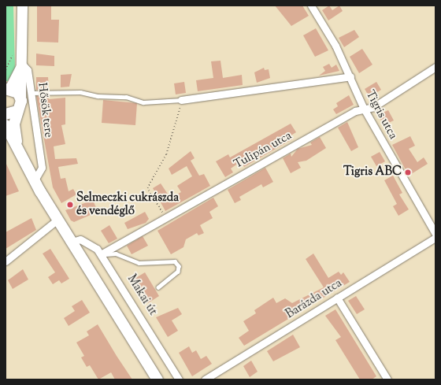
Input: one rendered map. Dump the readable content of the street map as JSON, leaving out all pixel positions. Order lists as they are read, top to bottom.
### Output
{
  "streets": {
    "main road": ["Hősök tere"],
    "street": [
      "Tigris utca",
      "Tulipán utca",
      "Makai út",
      "Barázda utca"
    ]
  },
  "crossings": [
    ["Tigris utca", "Tulipán utca"],
    ["Tulipán utca", "Makai út"]
  ],
  "places": ["Tigris ABC", "Selmeczki cukrászda és vendéglő"]
}
